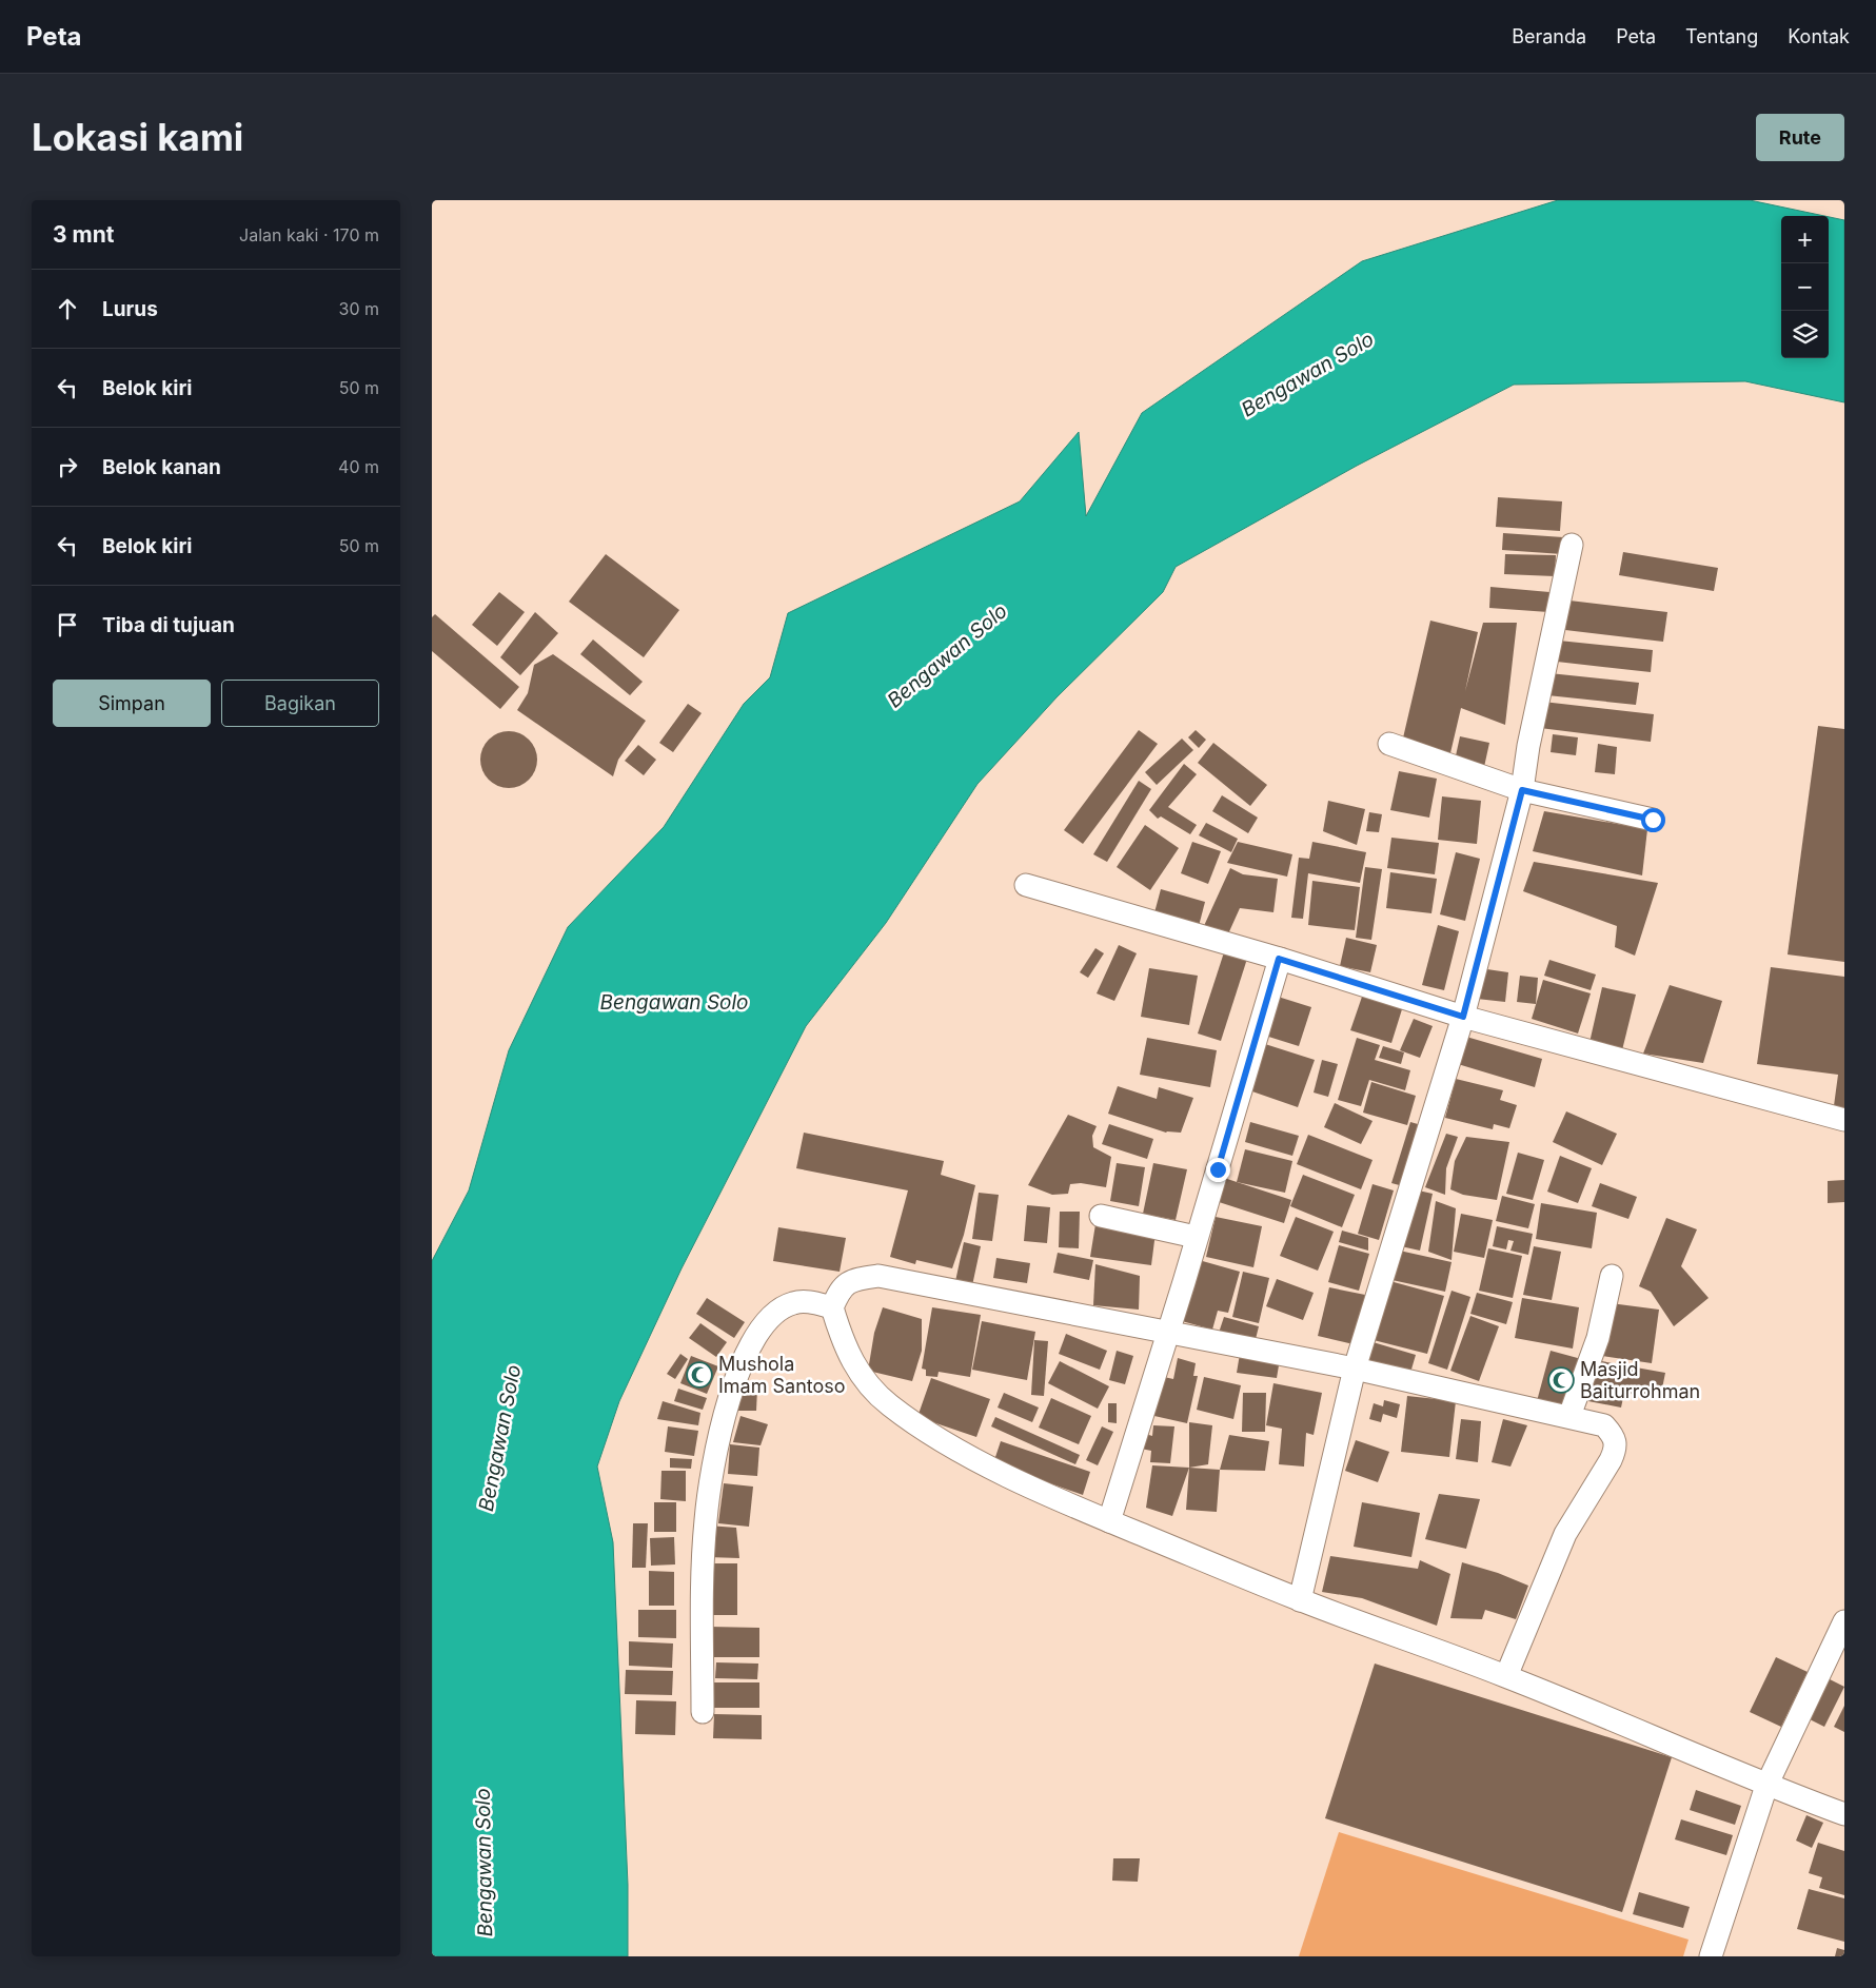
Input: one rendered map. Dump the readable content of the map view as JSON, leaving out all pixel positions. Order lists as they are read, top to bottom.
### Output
{
  "water": ["Bengawan Solo"],
  "places": {
    "mosque": ["Mushola Imam Santoso", "Masjid Baiturrohman"]
  },
  "page": {
    "header": "Peta",
    "nav": [
      "Beranda",
      "Peta",
      "Tentang",
      "Kontak"
    ],
    "buttons": [
      "Rute",
      ["Simpan", "Bagikan"]
    ],
    "title": "Lokasi kami",
    "heading": ["3 mnt", "Jalan kaki · 170 m"],
    "map_buttons": ["+", "−"],
    "list": [
      ["Lurus", "30 m"],
      ["Belok kiri", "50 m"],
      ["Belok kanan", "40 m"],
      ["Belok kiri", "50 m"],
      "Tiba di tujuan"
    ]
  }
}
